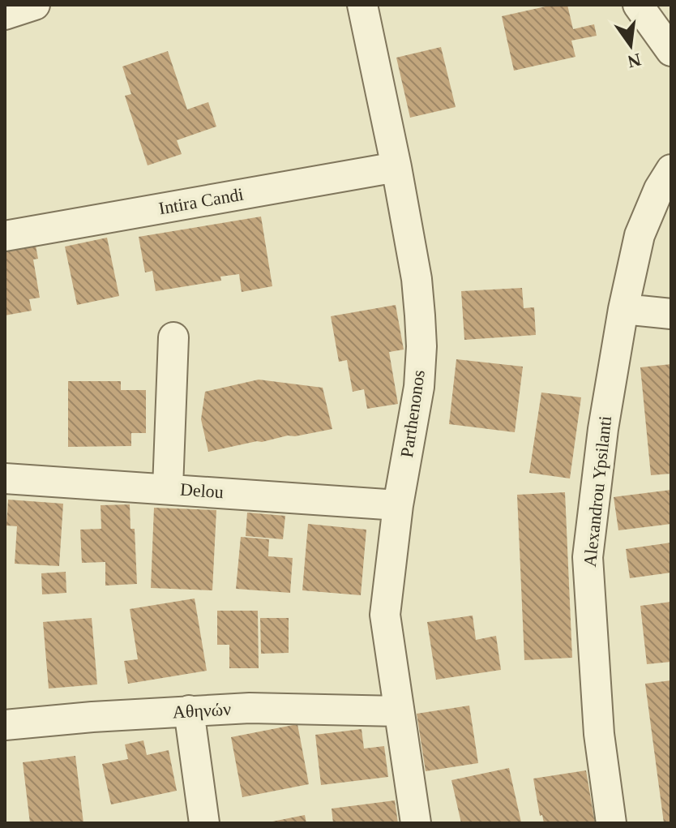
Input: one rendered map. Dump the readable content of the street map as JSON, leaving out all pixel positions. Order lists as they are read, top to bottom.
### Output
{
  "streets": {
    "street": [
      "Intira Candi",
      "Parthenonos",
      "Delou",
      "Alexandrou Ypsilanti",
      "Αθηνών"
    ]
  },
  "crossings": [
    ["Intira Candi", "Parthenonos"],
    ["Parthenonos", "Delou"],
    ["Parthenonos", "Αθηνών"]
  ],
  "north": "bottom"
}
